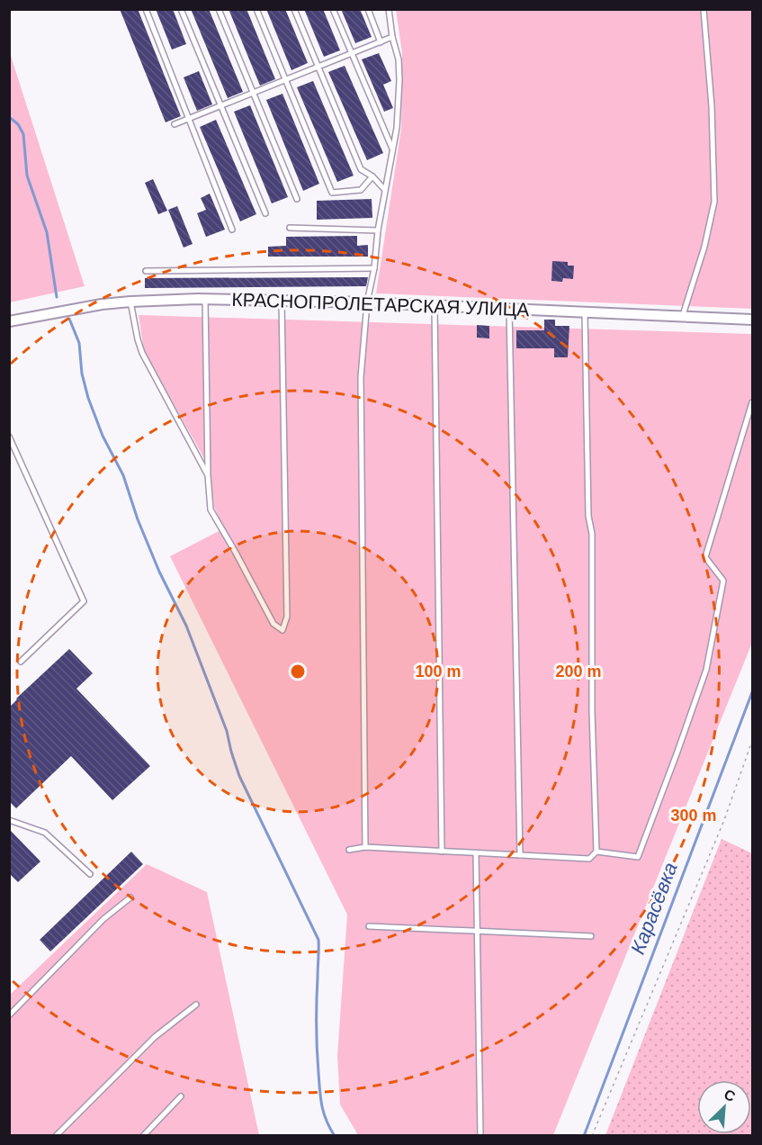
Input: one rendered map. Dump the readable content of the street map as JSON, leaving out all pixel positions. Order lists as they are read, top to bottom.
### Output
{
  "streets": {
    "street": ["КРАСНОПРОЛЕТАРСКАЯ УЛИЦА"]
  },
  "water": ["Карасёвка"],
  "north": "top right",
  "rings": ["100 m", "200 m", "300 m"]
}
